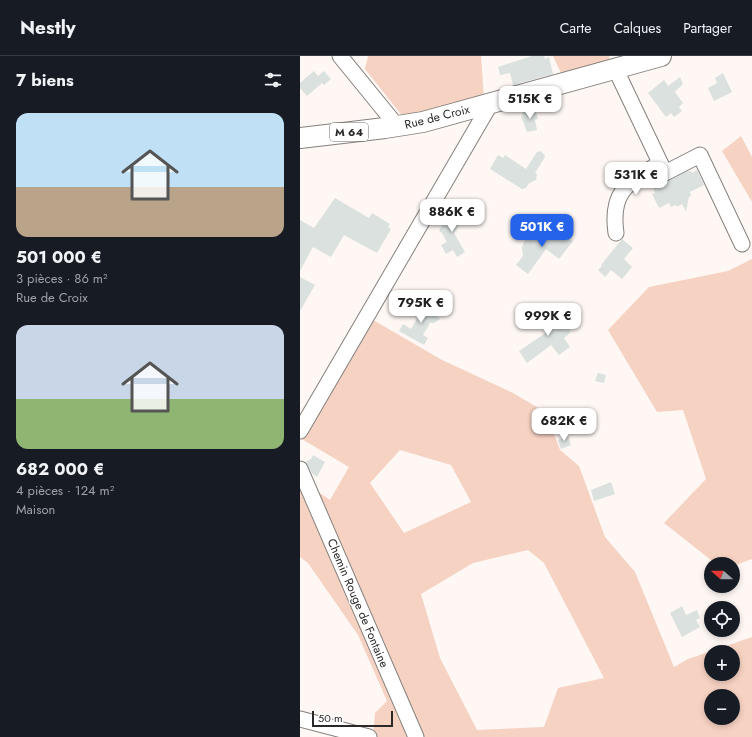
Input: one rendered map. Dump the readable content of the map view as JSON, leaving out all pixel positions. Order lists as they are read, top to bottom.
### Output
{
  "streets": {
    "main road": ["Rue de Croix", "M 64"],
    "street": ["Chemin Rouge de Fontaine"]
  },
  "crossings": [
    ["Rue de Croix", "M 64"]
  ],
  "scale_bar": "50 m",
  "north": "left",
  "page": {
    "header": "Nestly",
    "nav": ["Carte", "Calques", "Partager"],
    "heading": "7 biens",
    "price": [
      "515K €",
      "531K €",
      "886K €",
      "501K €",
      "795K €",
      "999K €",
      "682K €"
    ],
    "list": [
      {
        "name": "501 000 €",
        "note": "3 pièces · 86 m² · Rue de Croix"
      },
      {
        "name": "682 000 €",
        "note": "4 pièces · 124 m² · Maison"
      }
    ],
    "map_buttons": ["+", "−"],
    "scale": "50 m"
  }
}
